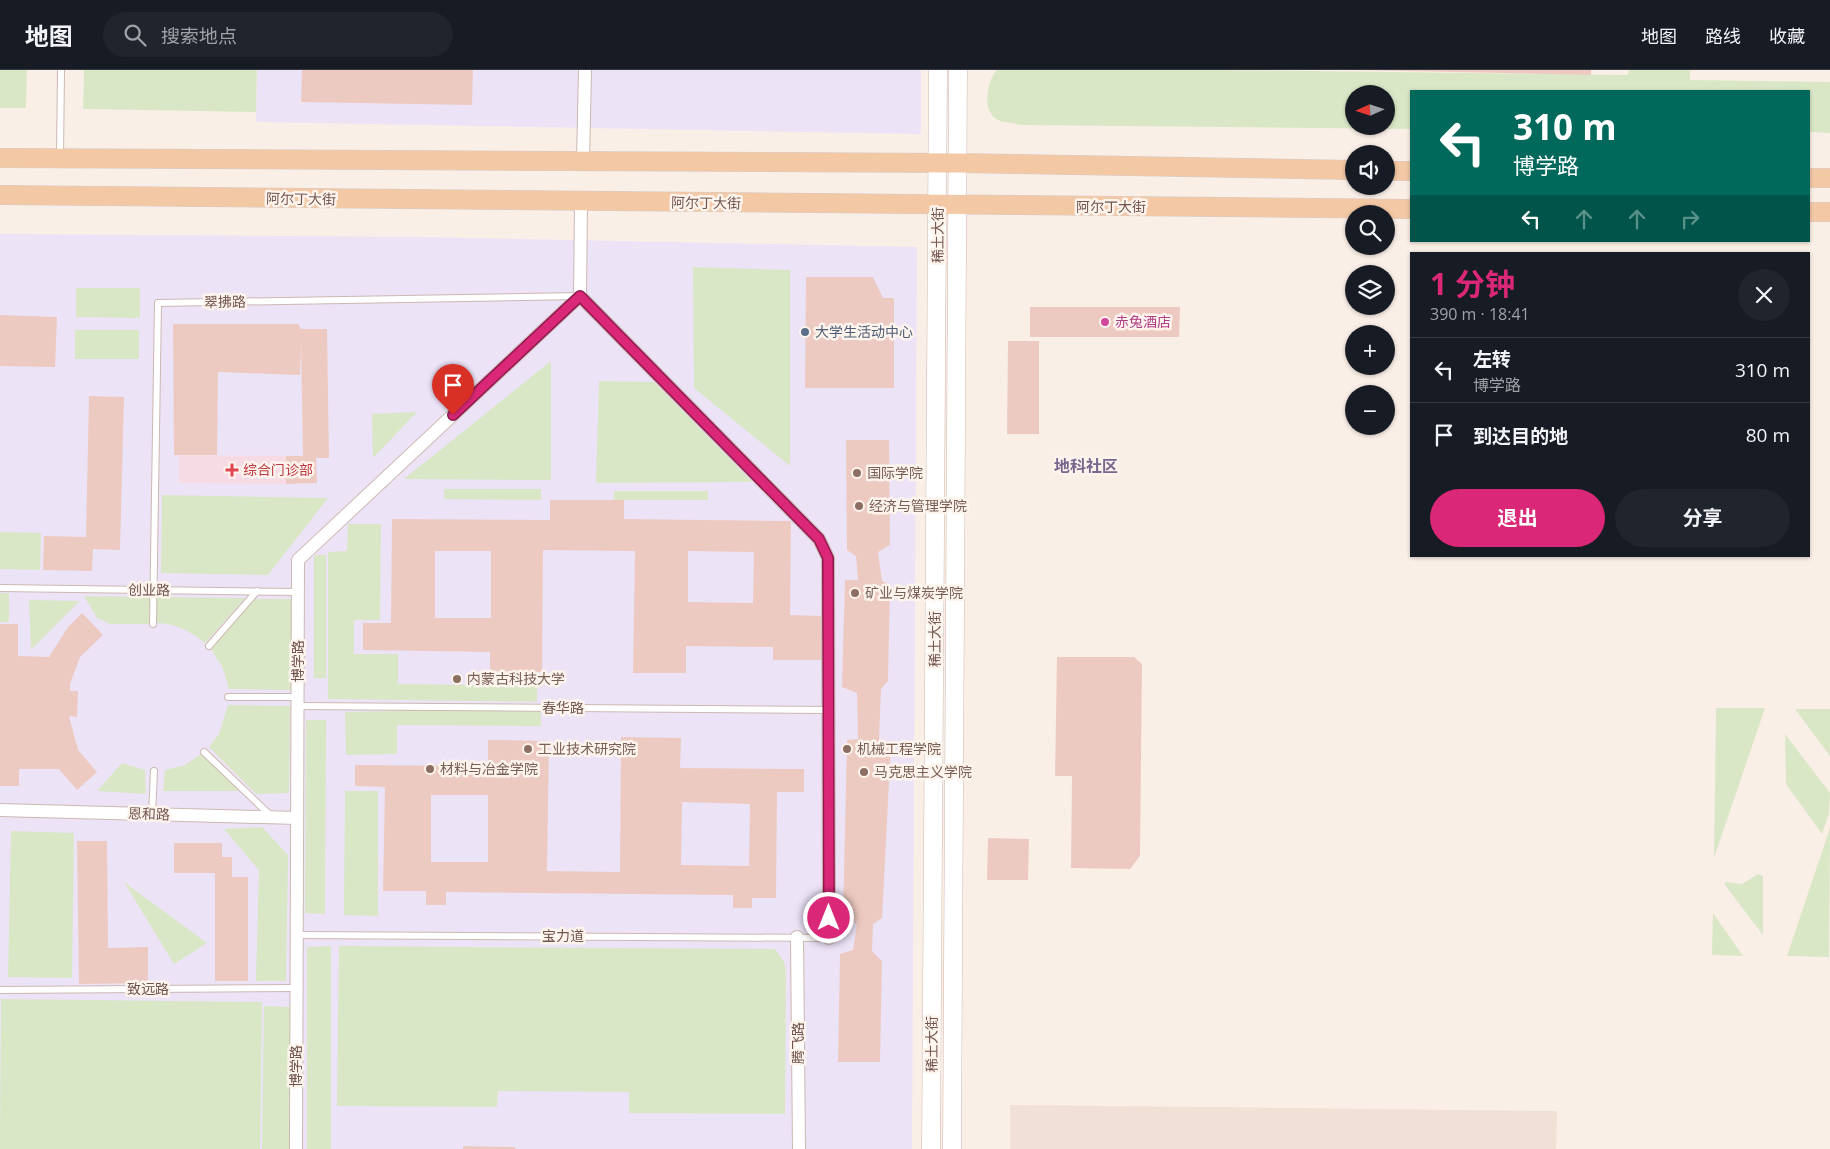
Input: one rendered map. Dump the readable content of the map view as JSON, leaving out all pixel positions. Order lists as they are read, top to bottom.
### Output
{
  "streets": {
    "main road": ["阿尔丁大街", "稀土大街"],
    "street": ["博学路", "恩和路", "腾飞路"],
    "lane": [
      "翠拂路",
      "创业路",
      "春华路",
      "宝力道",
      "致远路"
    ]
  },
  "crossings": [
    ["阿尔丁大街", "稀土大街"],
    ["翠拂路", "创业路"],
    ["翠拂路", "博学路"],
    ["创业路", "博学路"],
    ["博学路", "春华路"],
    ["博学路", "恩和路"],
    ["博学路", "宝力道"],
    ["博学路", "致远路"],
    ["宝力道", "腾飞路"]
  ],
  "districts": ["地科社区"],
  "places": {
    "other": [
      "赤兔酒店",
      "大学生活动中心",
      "国际学院",
      "经济与管理学院",
      "矿业与煤炭学院",
      "内蒙古科技大学",
      "工业技术研究院",
      "机械工程学院",
      "材料与冶金学院",
      "马克思主义学院"
    ],
    "health": ["综合门诊部"]
  },
  "north": "left",
  "page": {
    "header": "地图",
    "search": "搜索地点",
    "nav": ["地图", "路线", "收藏"],
    "map_buttons": ["+", "−"],
    "turn": ["310 m", "博学路"],
    "heading": ["1 分钟", "390 m · 18:41"],
    "list": [
      {
        "name": "左转",
        "note": "博学路",
        "value": "310 m"
      },
      {
        "name": "到达目的地",
        "value": "80 m"
      }
    ],
    "buttons": ["退出", "分享"]
  }
}
